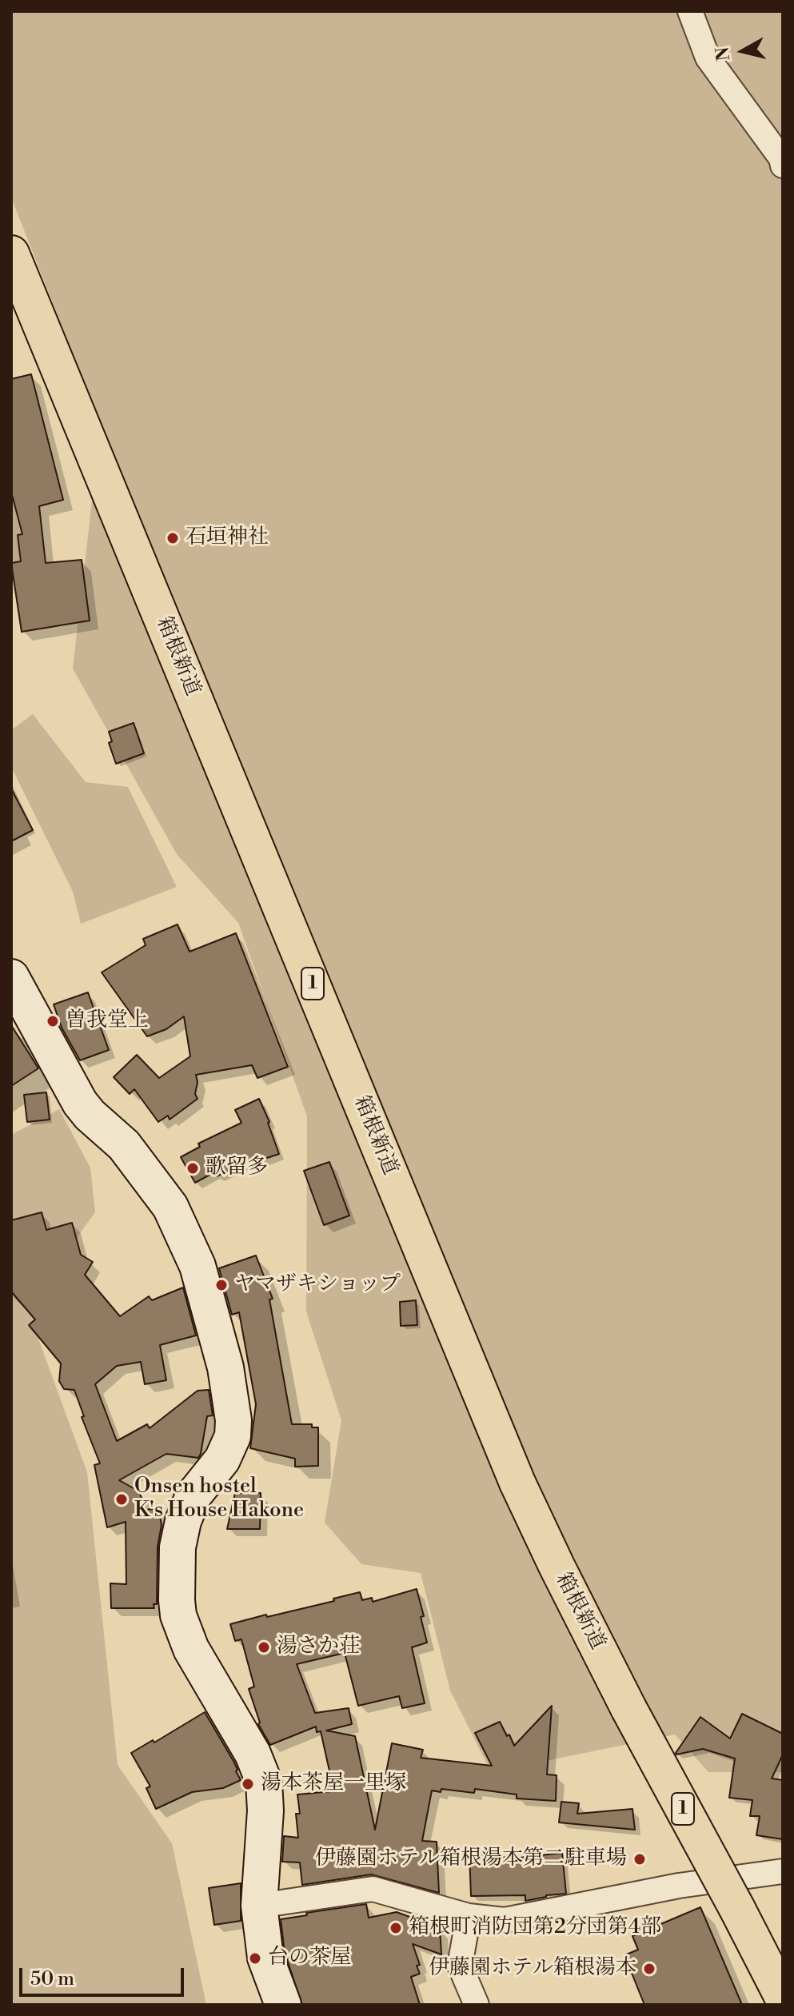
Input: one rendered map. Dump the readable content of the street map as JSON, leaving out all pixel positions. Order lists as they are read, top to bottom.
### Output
{
  "streets": {
    "highway": ["箱根新道", "1"]
  },
  "places": [
    "石垣神社",
    "曽我堂上",
    "歌留多",
    "ヤマザキショップ",
    "Onsen hostel K's House Hakone",
    "湯さか荘",
    "湯本茶屋一里塚",
    "伊藤園ホテル箱根湯本第二駐車場",
    "箱根町消防団第2分団第4部",
    "台の茶屋",
    "伊藤園ホテル箱根湯本"
  ],
  "scale_bar": "50 m",
  "north": "left"
}
